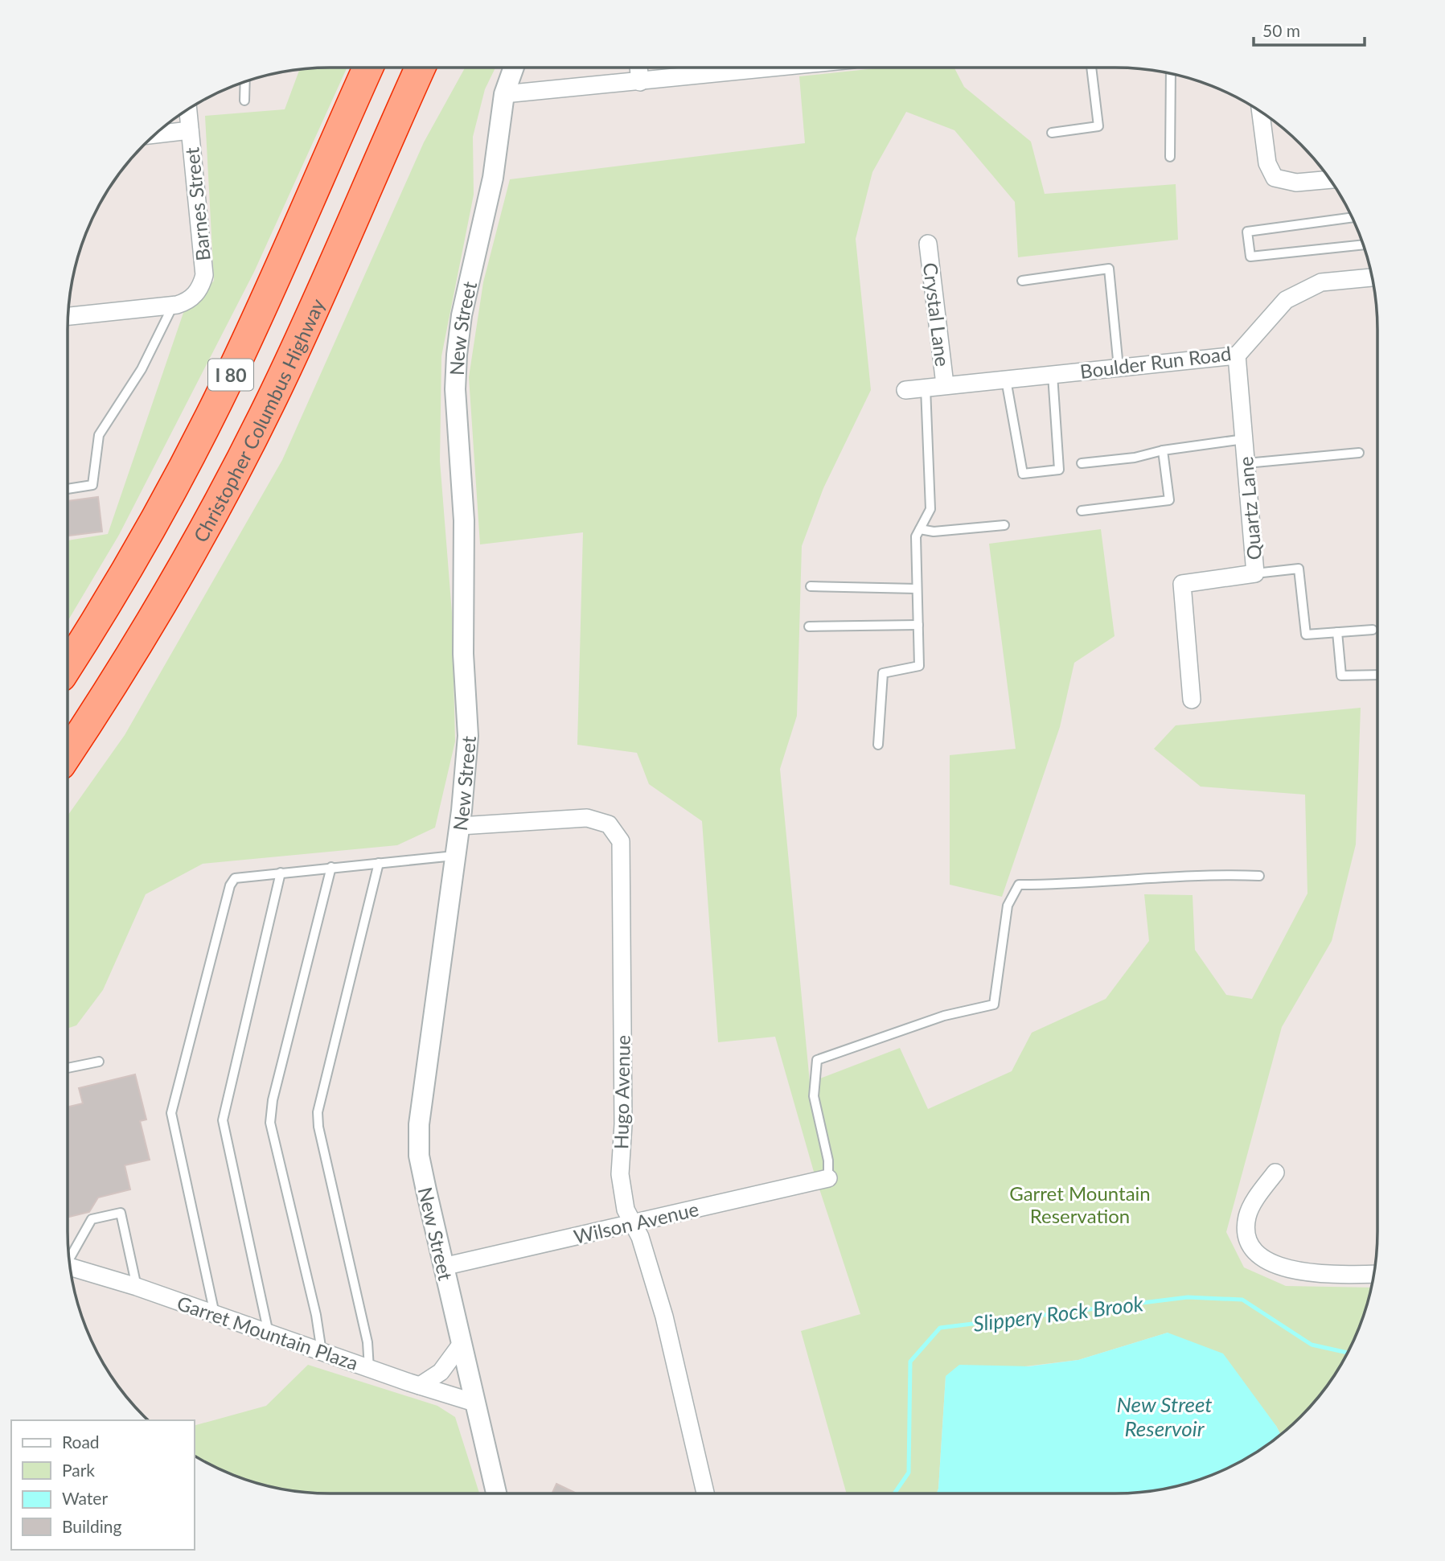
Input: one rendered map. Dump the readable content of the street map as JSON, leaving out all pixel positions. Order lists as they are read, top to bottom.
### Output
{
  "streets": {
    "highway": ["I 80", "Christopher Columbus Highway"],
    "street": [
      "Barnes Street",
      "Crystal Lane",
      "New Street",
      "Boulder Run Road",
      "Quartz Lane",
      "Hugo Avenue",
      "Wilson Avenue",
      "Garret Mountain Plaza"
    ]
  },
  "crossings": [
    ["Crystal Lane", "Boulder Run Road"],
    ["New Street", "Hugo Avenue"],
    ["New Street", "Wilson Avenue"],
    ["New Street", "Garret Mountain Plaza"],
    ["Boulder Run Road", "Quartz Lane"],
    ["Hugo Avenue", "Wilson Avenue"]
  ],
  "water": ["Slippery Rock Brook", "New Street Reservoir"],
  "parks": ["Garret Mountain Reservation"],
  "legend": [
    "Road",
    "Park",
    "Water",
    "Building"
  ],
  "scale_bar": "50 m"
}
